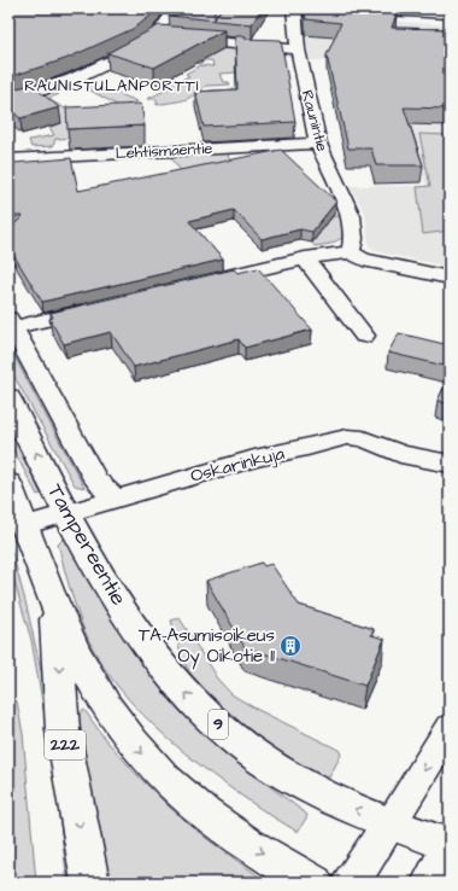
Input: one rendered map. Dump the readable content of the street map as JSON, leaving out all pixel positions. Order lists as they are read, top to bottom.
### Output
{
  "streets": {
    "main road": ["Tampereentie", "9", "222"],
    "street": ["Raunintie", "Lehtismäentie", "Oskarinkuja"]
  },
  "crossings": [
    ["Raunintie", "Lehtismäentie"],
    ["Oskarinkuja", "Tampereentie"],
    ["Tampereentie", "222"]
  ],
  "districts": ["RAUNISTULANPORTTI"],
  "places": {
    "building": ["TA-Asumisoikeus Oy Oikotie 11"]
  }
}
